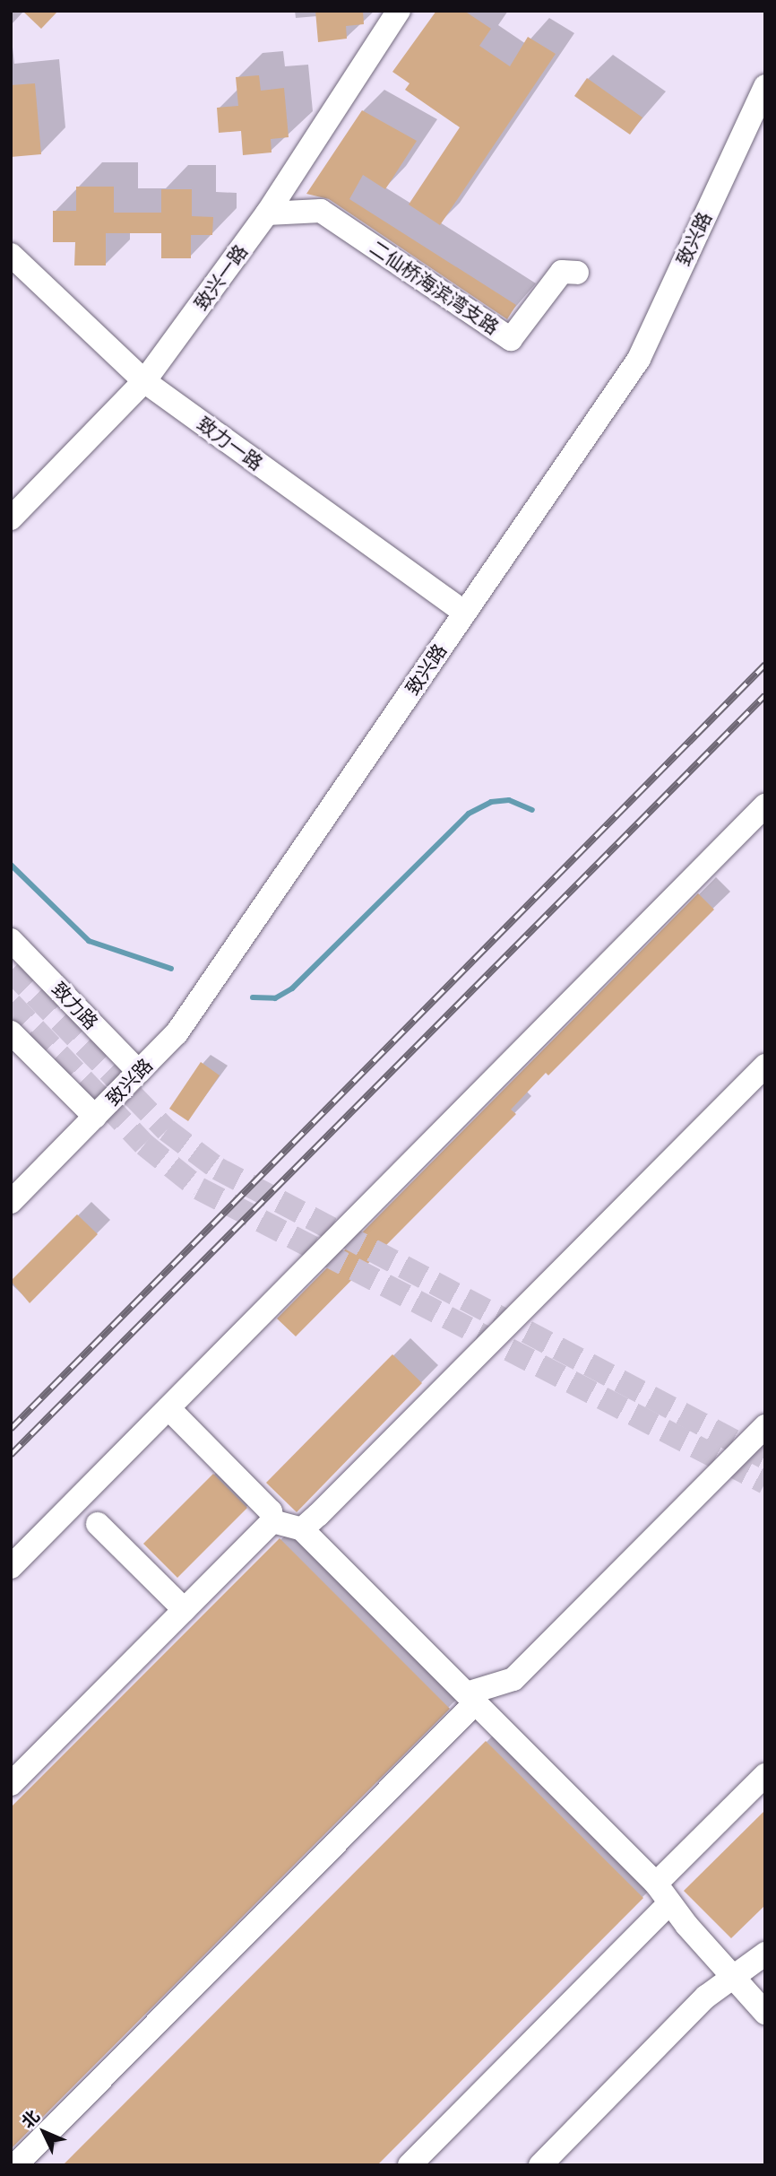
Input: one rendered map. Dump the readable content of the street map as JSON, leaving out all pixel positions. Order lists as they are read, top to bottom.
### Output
{
  "streets": {
    "street": [
      "致兴路",
      "致兴一路",
      "二仙桥海滨湾支路",
      "致力一路",
      "致力路"
    ]
  },
  "crossings": [
    ["致兴路", "致力一路"],
    ["致兴路", "致力路"],
    ["致兴一路", "二仙桥海滨湾支路"],
    ["致兴一路", "致力一路"]
  ],
  "north": "top left"
}
